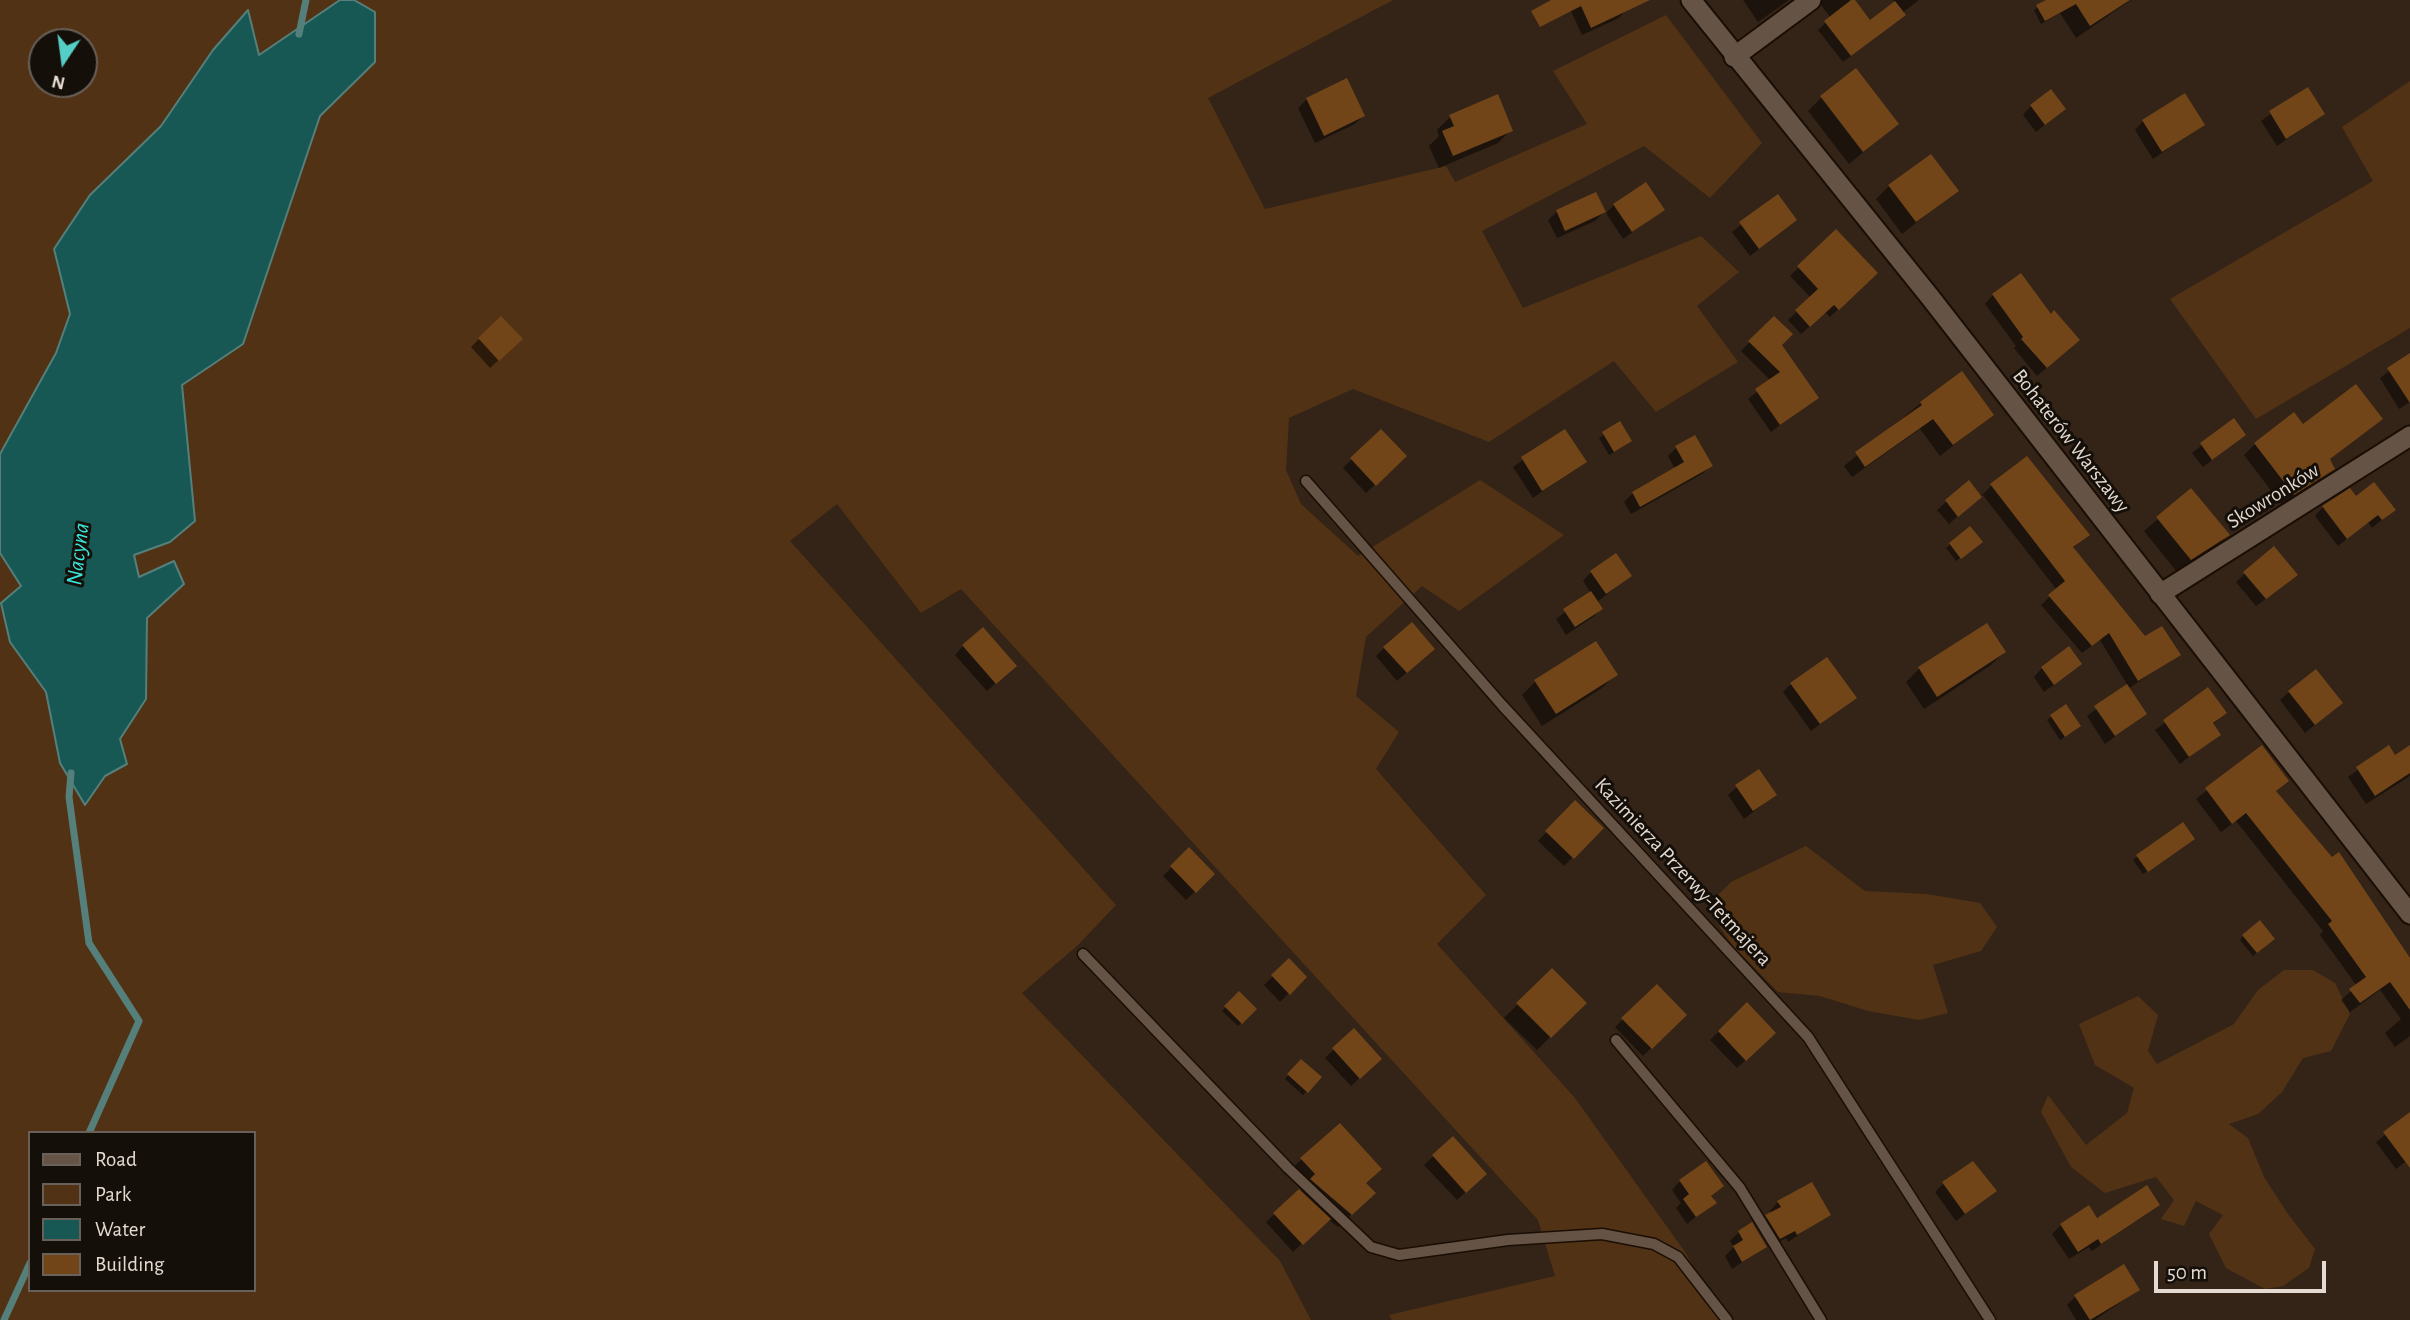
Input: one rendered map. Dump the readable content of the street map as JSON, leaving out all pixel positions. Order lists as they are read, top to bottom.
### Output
{
  "streets": {
    "street": ["Bohaterów Warszawy", "Skowronków"],
    "lane": ["Kazimierza Przerwy-Tetmajera"]
  },
  "crossings": [
    ["Bohaterów Warszawy", "Skowronków"]
  ],
  "water": ["Nacyna"],
  "legend": [
    "Road",
    "Park",
    "Water",
    "Building"
  ],
  "scale_bar": "50 m",
  "north": "bottom"
}
